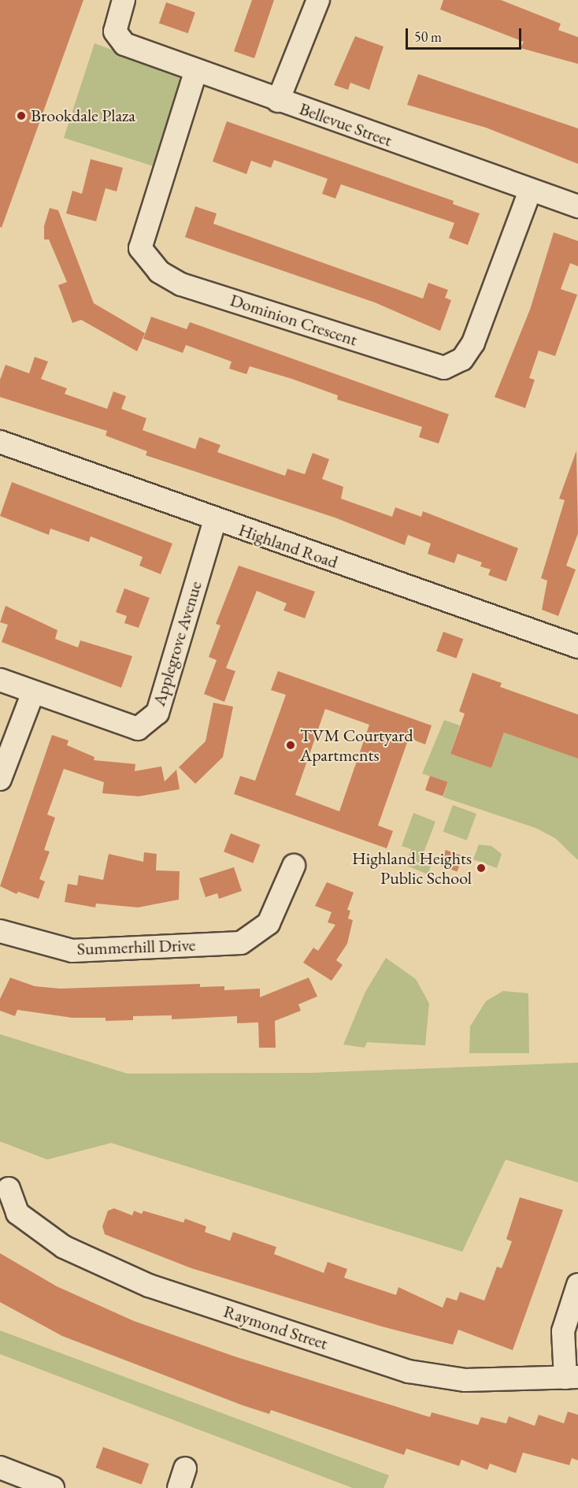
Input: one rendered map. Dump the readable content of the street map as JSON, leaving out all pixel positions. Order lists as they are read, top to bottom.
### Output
{
  "streets": {
    "street": [
      "Bellevue Street",
      "Dominion Crescent",
      "Highland Road",
      "Applegrove Avenue",
      "Summerhill Drive",
      "Raymond Street"
    ]
  },
  "crossings": [
    ["Bellevue Street", "Dominion Crescent"],
    ["Highland Road", "Applegrove Avenue"]
  ],
  "places": ["Brookdale Plaza", "TVM Courtyard Apartments", "Highland Heights Public School"],
  "scale_bar": "50 m"
}
